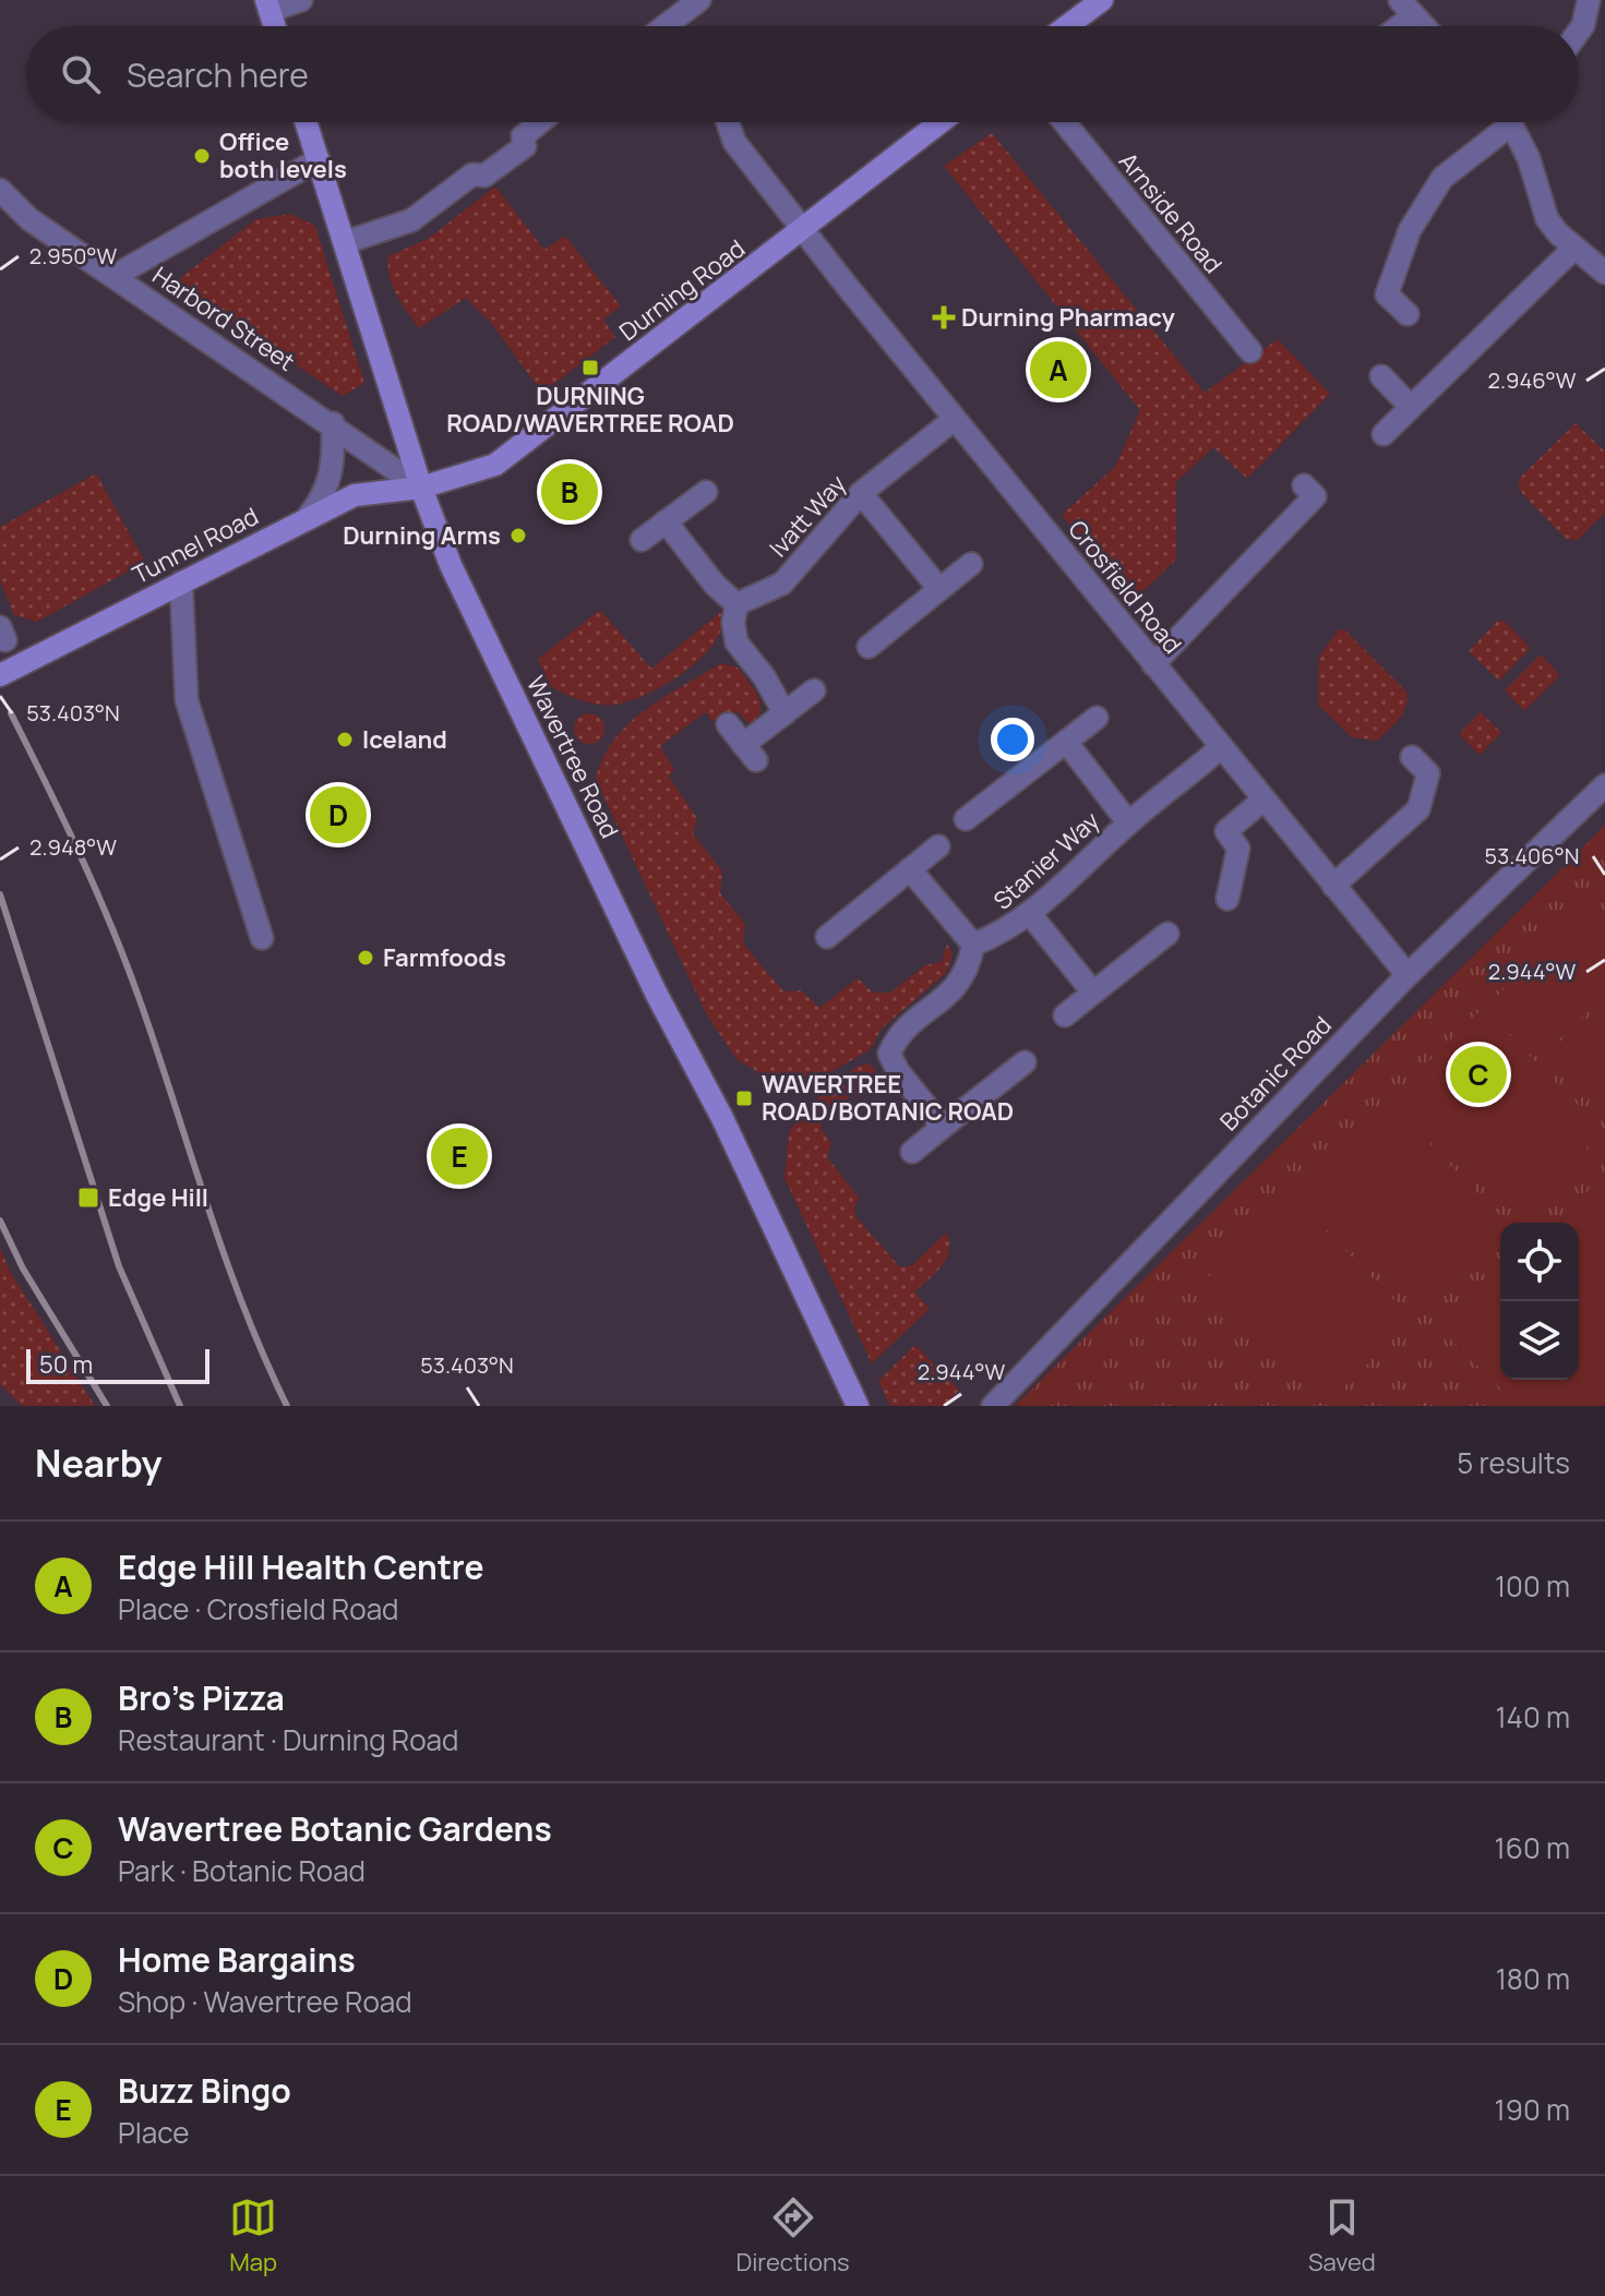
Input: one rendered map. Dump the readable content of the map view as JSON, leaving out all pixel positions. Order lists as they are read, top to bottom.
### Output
{
  "streets": {
    "main road": ["Durning Road", "Tunnel Road", "Wavertree Road"],
    "street": [
      "Arnside Road",
      "Harbord Street",
      "Ivatt Way",
      "Crosfield Road",
      "Stanier Way",
      "Botanic Road"
    ]
  },
  "crossings": [
    ["Durning Road", "Harbord Street"],
    ["Durning Road", "Tunnel Road"],
    ["Durning Road", "Crosfield Road"],
    ["Durning Road", "Wavertree Road"],
    ["Harbord Street", "Tunnel Road"],
    ["Harbord Street", "Wavertree Road"],
    ["Ivatt Way", "Crosfield Road"],
    ["Tunnel Road", "Wavertree Road"],
    ["Crosfield Road", "Stanier Way"],
    ["Crosfield Road", "Botanic Road"]
  ],
  "places": {
    "other": [
      "Office both levels",
      "Durning Arms",
      "Iceland",
      "Farmfoods"
    ],
    "health": ["Durning Pharmacy"],
    "transit": ["DURNING ROAD/WAVERTREE ROAD", "WAVERTREE ROAD/BOTANIC ROAD", "Edge Hill"]
  },
  "scale_bar": "50 m",
  "page": {
    "search": "Search here",
    "pins": [
      "A",
      "B",
      "D",
      "C",
      "E"
    ],
    "scale": "50 m",
    "heading": ["Nearby", "5 results"],
    "list": [
      {
        "mark": "A",
        "name": "Edge Hill Health Centre",
        "note": "Place · Crosfield Road",
        "value": "100 m"
      },
      {
        "mark": "B",
        "name": "Bro's Pizza",
        "note": "Restaurant · Durning Road",
        "value": "140 m"
      },
      {
        "mark": "C",
        "name": "Wavertree Botanic Gardens",
        "note": "Park · Botanic Road",
        "value": "160 m"
      },
      {
        "mark": "D",
        "name": "Home Bargains",
        "note": "Shop · Wavertree Road",
        "value": "180 m"
      },
      {
        "mark": "E",
        "name": "Buzz Bingo",
        "note": "Place",
        "value": "190 m"
      }
    ],
    "nav": ["Map", "Directions", "Saved"]
  },
  "coordinates": [
    "2.950°W",
    "2.946°W",
    "53.403°N",
    "2.948°W",
    "53.406°N",
    "2.944°W"
  ]
}
